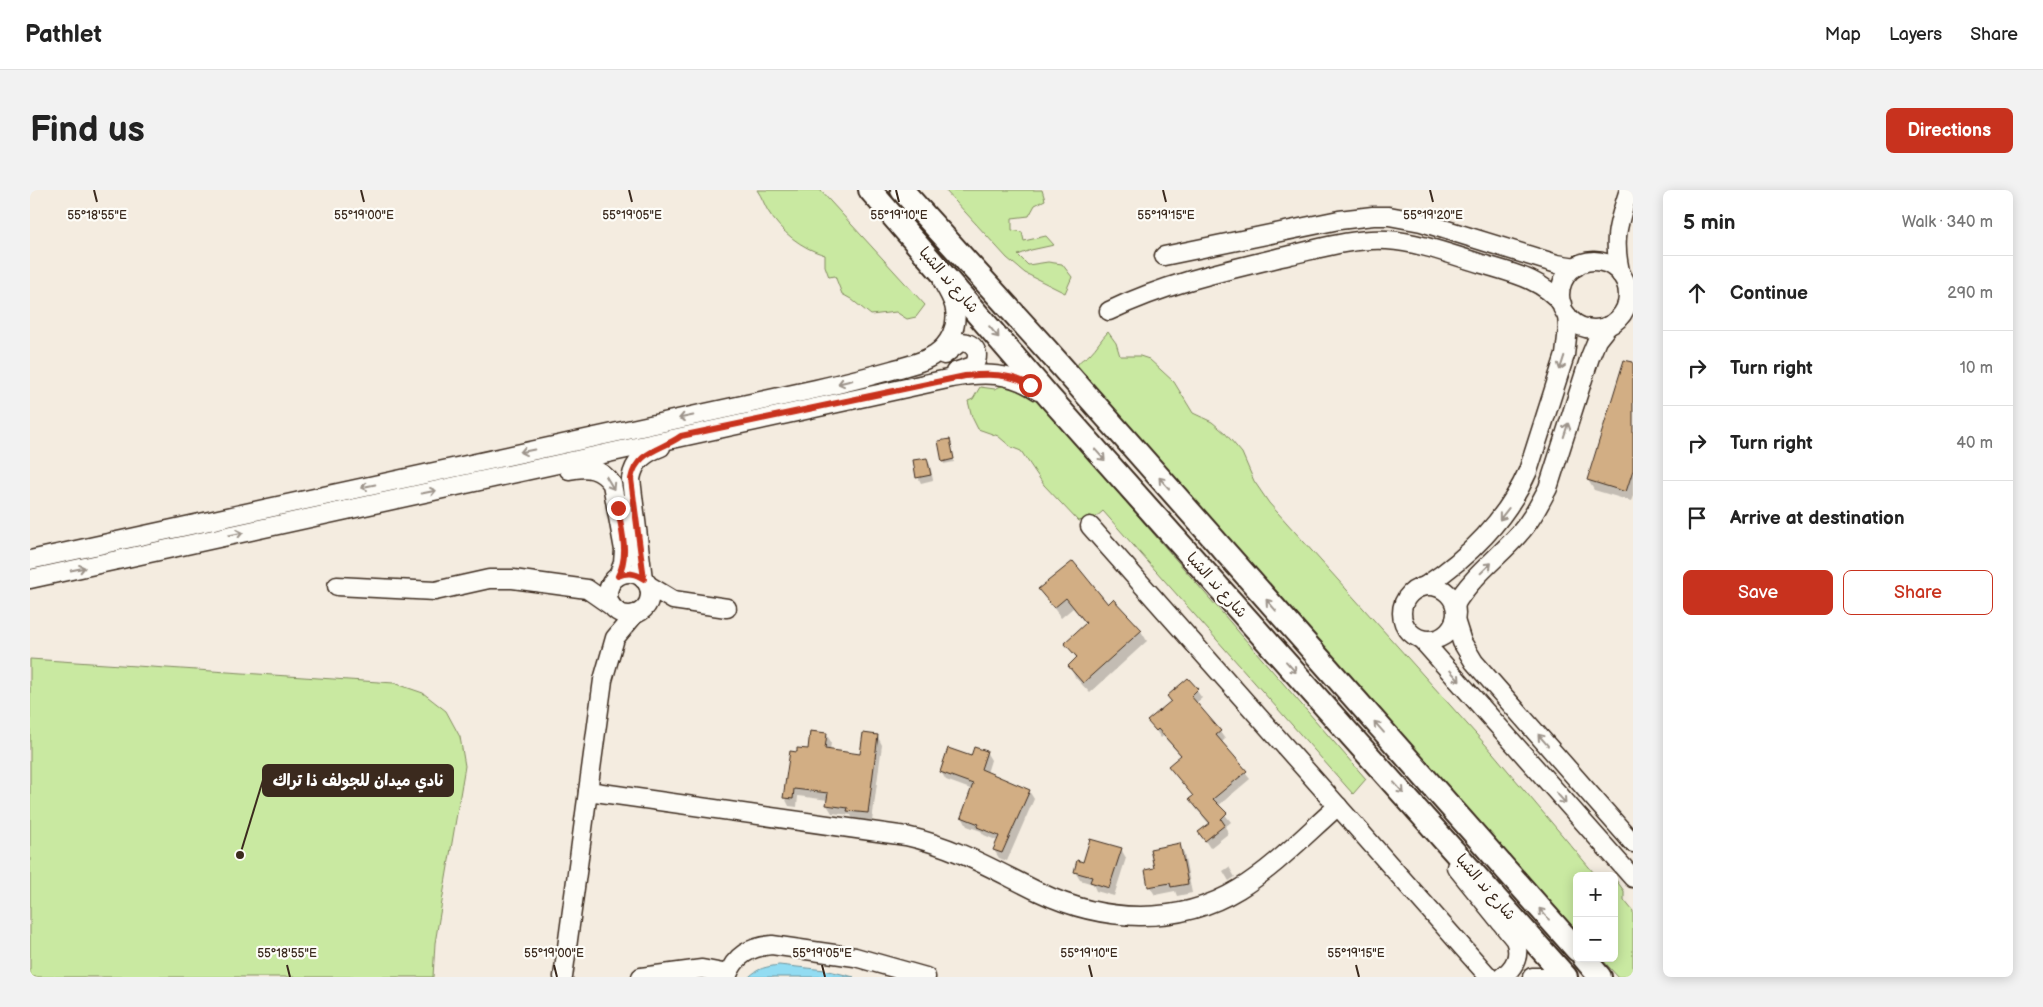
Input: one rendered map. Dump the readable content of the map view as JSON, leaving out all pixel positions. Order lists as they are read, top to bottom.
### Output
{
  "streets": {
    "main road": ["شارع ند الشبا"]
  },
  "places": ["نادي ميدان للجولف ذا تراك"],
  "page": {
    "header": "Pathlet",
    "nav": ["Map", "Layers", "Share"],
    "buttons": [
      "Directions",
      ["Save", "Share"]
    ],
    "title": "Find us",
    "heading": ["5 min", "Walk · 340 m"],
    "list": [
      ["Continue", "290 m"],
      ["Turn right", "10 m"],
      ["Turn right", "40 m"],
      "Arrive at destination"
    ],
    "map_buttons": ["+", "−"]
  },
  "coordinates": [
    "55°18'55\"E",
    "55°19'00\"E",
    "55°19'05\"E",
    "55°19'10\"E",
    "55°19'15\"E",
    "55°19'20\"E"
  ]
}
